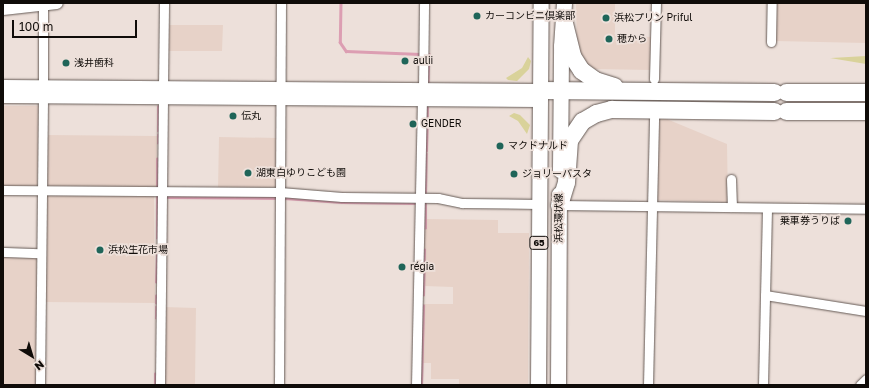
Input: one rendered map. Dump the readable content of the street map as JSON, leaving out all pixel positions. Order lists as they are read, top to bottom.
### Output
{
  "streets": {
    "main road": ["浜松環状線", "65"]
  },
  "places": [
    "カーコンビニ倶楽部",
    "浜松プリン Priful",
    "穂から",
    "aulii",
    "浅井歯科",
    "伝丸",
    "GENDER",
    "マクドナルド",
    "湖東白ゆりこども園",
    "ジョリーパスタ",
    "乗車券うりば",
    "浜松生花市場",
    "régia"
  ],
  "scale_bar": "100 m",
  "north": "bottom right"
}
